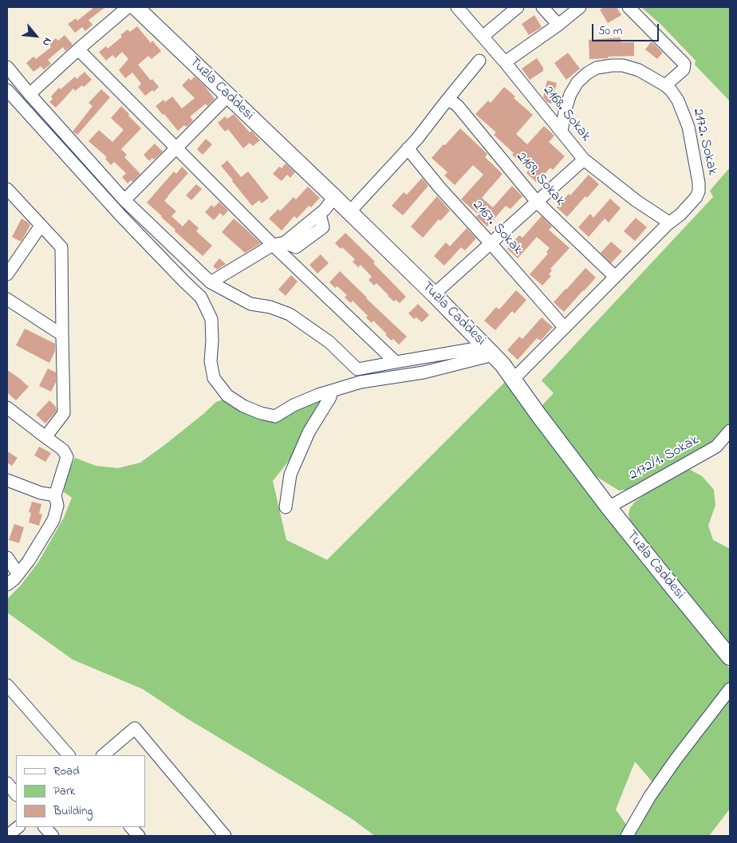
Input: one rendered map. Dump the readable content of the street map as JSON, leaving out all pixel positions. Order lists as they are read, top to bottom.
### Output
{
  "streets": {
    "main road": ["Tuzla Caddesi"],
    "street": [
      "2168. Sokak",
      "2172. Sokak",
      "2169. Sokak",
      "2167. Sokak",
      "2172/1. Sokak"
    ]
  },
  "crossings": [
    ["Tuzla Caddesi", "2172. Sokak"],
    ["Tuzla Caddesi", "2172/1. Sokak"],
    ["2168. Sokak", "2172. Sokak"],
    ["2172. Sokak", "2169. Sokak"],
    ["2172. Sokak", "2167. Sokak"]
  ],
  "legend": ["Road", "Park", "Building"],
  "scale_bar": "50 m",
  "north": "bottom right"
}
